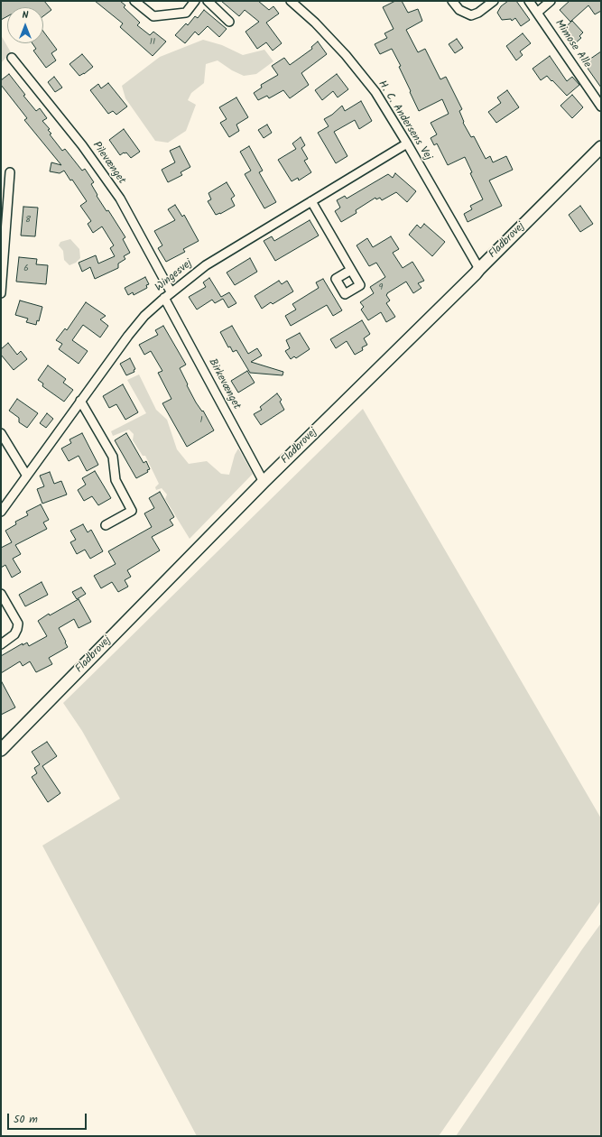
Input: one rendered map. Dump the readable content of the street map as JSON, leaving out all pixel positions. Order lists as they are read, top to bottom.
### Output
{
  "streets": {
    "main road": ["Fladbrovej"],
    "street": [
      "Mimose Alle",
      "H. C. Andersens Vej",
      "Pilevænget",
      "Wingesvej",
      "Birkevænget"
    ]
  },
  "crossings": [
    ["H. C. Andersens Vej", "Fladbrovej"],
    ["H. C. Andersens Vej", "Wingesvej"],
    ["Pilevænget", "Wingesvej"],
    ["Pilevænget", "Birkevænget"],
    ["Fladbrovej", "Birkevænget"],
    ["Wingesvej", "Birkevænget"]
  ],
  "house_numbers": [
    "11",
    "8",
    "6",
    "9",
    "1"
  ],
  "scale_bar": "50 m",
  "north": "top"
}
